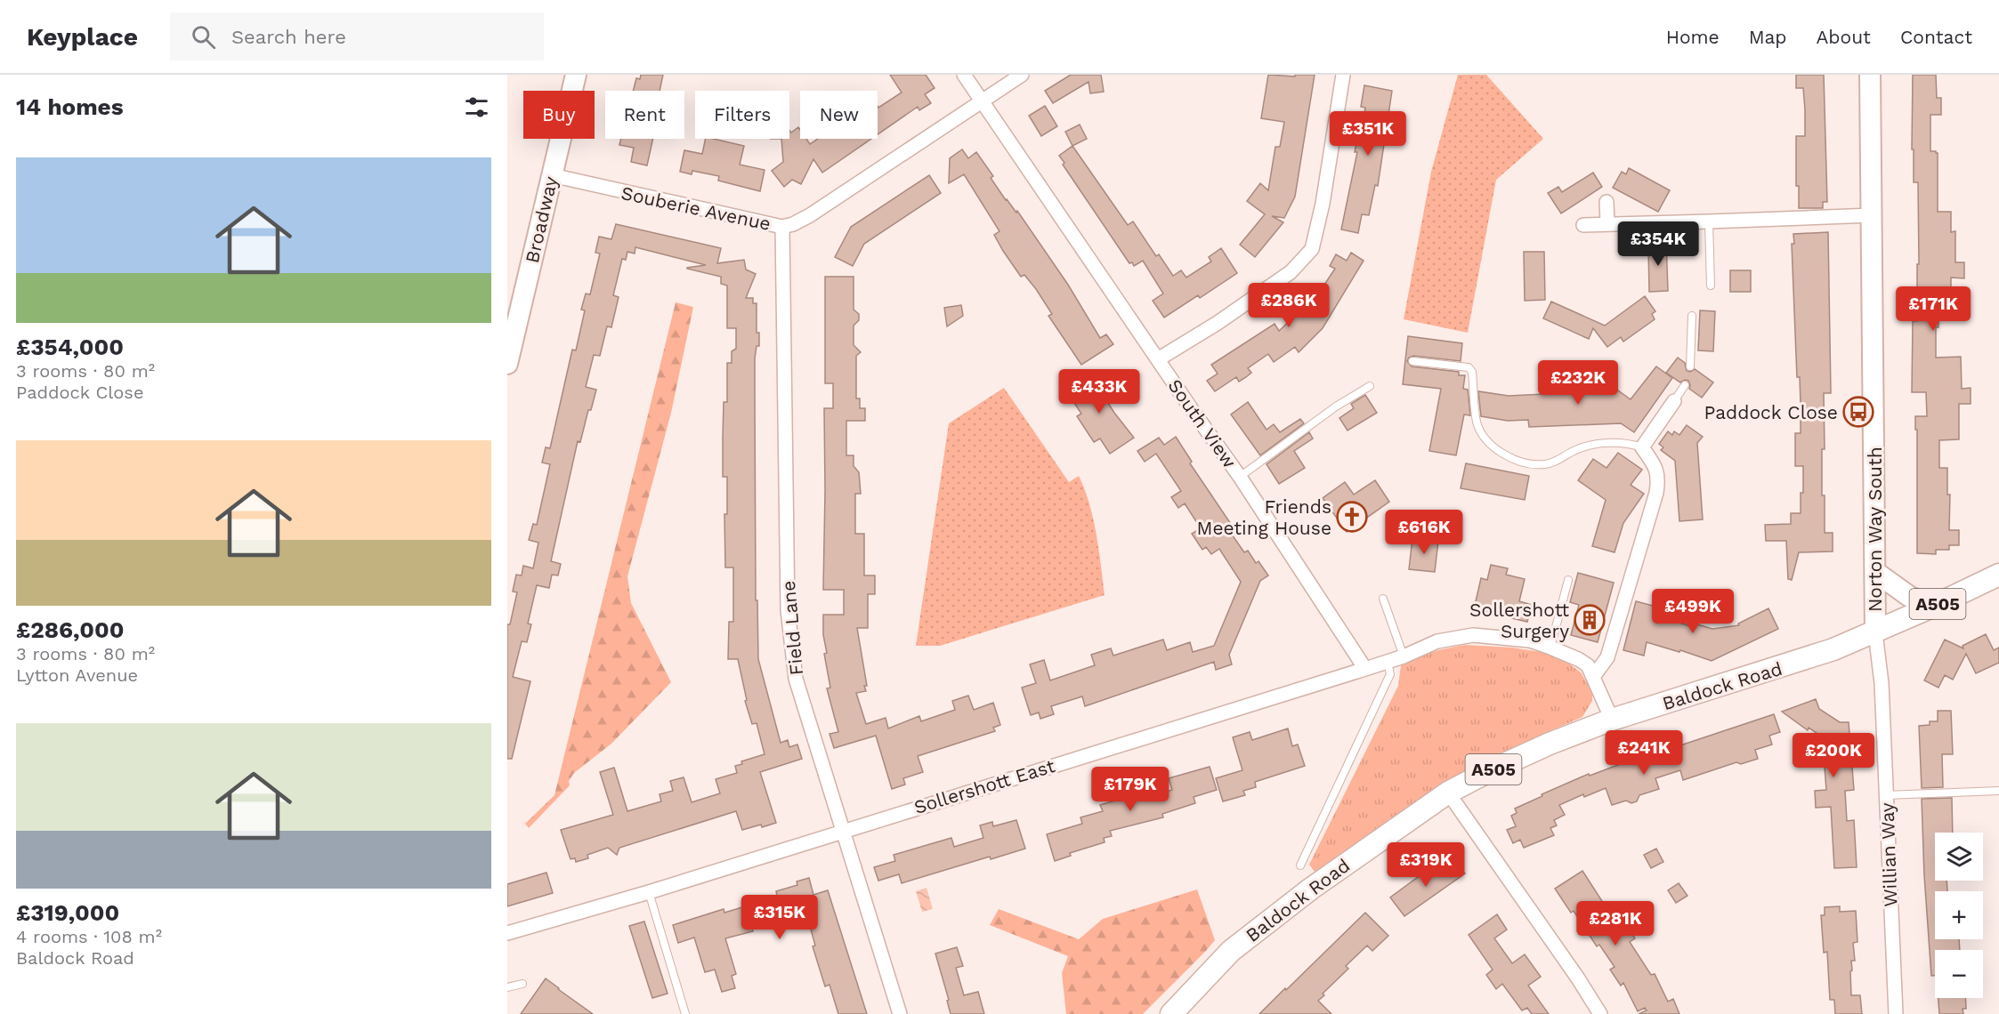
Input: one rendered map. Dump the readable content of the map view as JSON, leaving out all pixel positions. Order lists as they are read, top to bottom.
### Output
{
  "streets": {
    "main road": ["A505", "Baldock Road"],
    "street": [
      "Souberie Avenue",
      "Broadway",
      "South View",
      "Norton Way South",
      "Field Lane",
      "Sollershott East",
      "Willian Way"
    ]
  },
  "crossings": [
    ["Souberie Avenue", "Broadway"],
    ["Souberie Avenue", "South View"],
    ["Souberie Avenue", "Field Lane"],
    ["South View", "Sollershott East"],
    ["Norton Way South", "Baldock Road"],
    ["Norton Way South", "Willian Way"],
    ["Field Lane", "Sollershott East"],
    ["Baldock Road", "Sollershott East"],
    ["Baldock Road", "Willian Way"]
  ],
  "places": {
    "bus stop": ["Paddock Close"],
    "church": ["Friends Meeting House"],
    "building": ["Sollershott Surgery"]
  },
  "page": {
    "header": "Keyplace",
    "search": "Search here",
    "nav": [
      "Home",
      "Map",
      "About",
      "Contact"
    ],
    "heading": "14 homes",
    "chip": [
      "Buy",
      "Rent",
      "Filters",
      "New"
    ],
    "price": [
      "£351K",
      "£354K",
      "£286K",
      "£171K",
      "£232K",
      "£433K",
      "£616K",
      "£499K",
      "£241K",
      "£200K",
      "£179K",
      "£319K",
      "£315K",
      "£281K"
    ],
    "list": [
      {
        "name": "£354,000",
        "note": "3 rooms · 80 m² · Paddock Close"
      },
      {
        "name": "£286,000",
        "note": "3 rooms · 80 m² · Lytton Avenue"
      },
      {
        "name": "£319,000",
        "note": "4 rooms · 108 m² · Baldock Road"
      }
    ],
    "map_buttons": ["+", "−"]
  }
}
